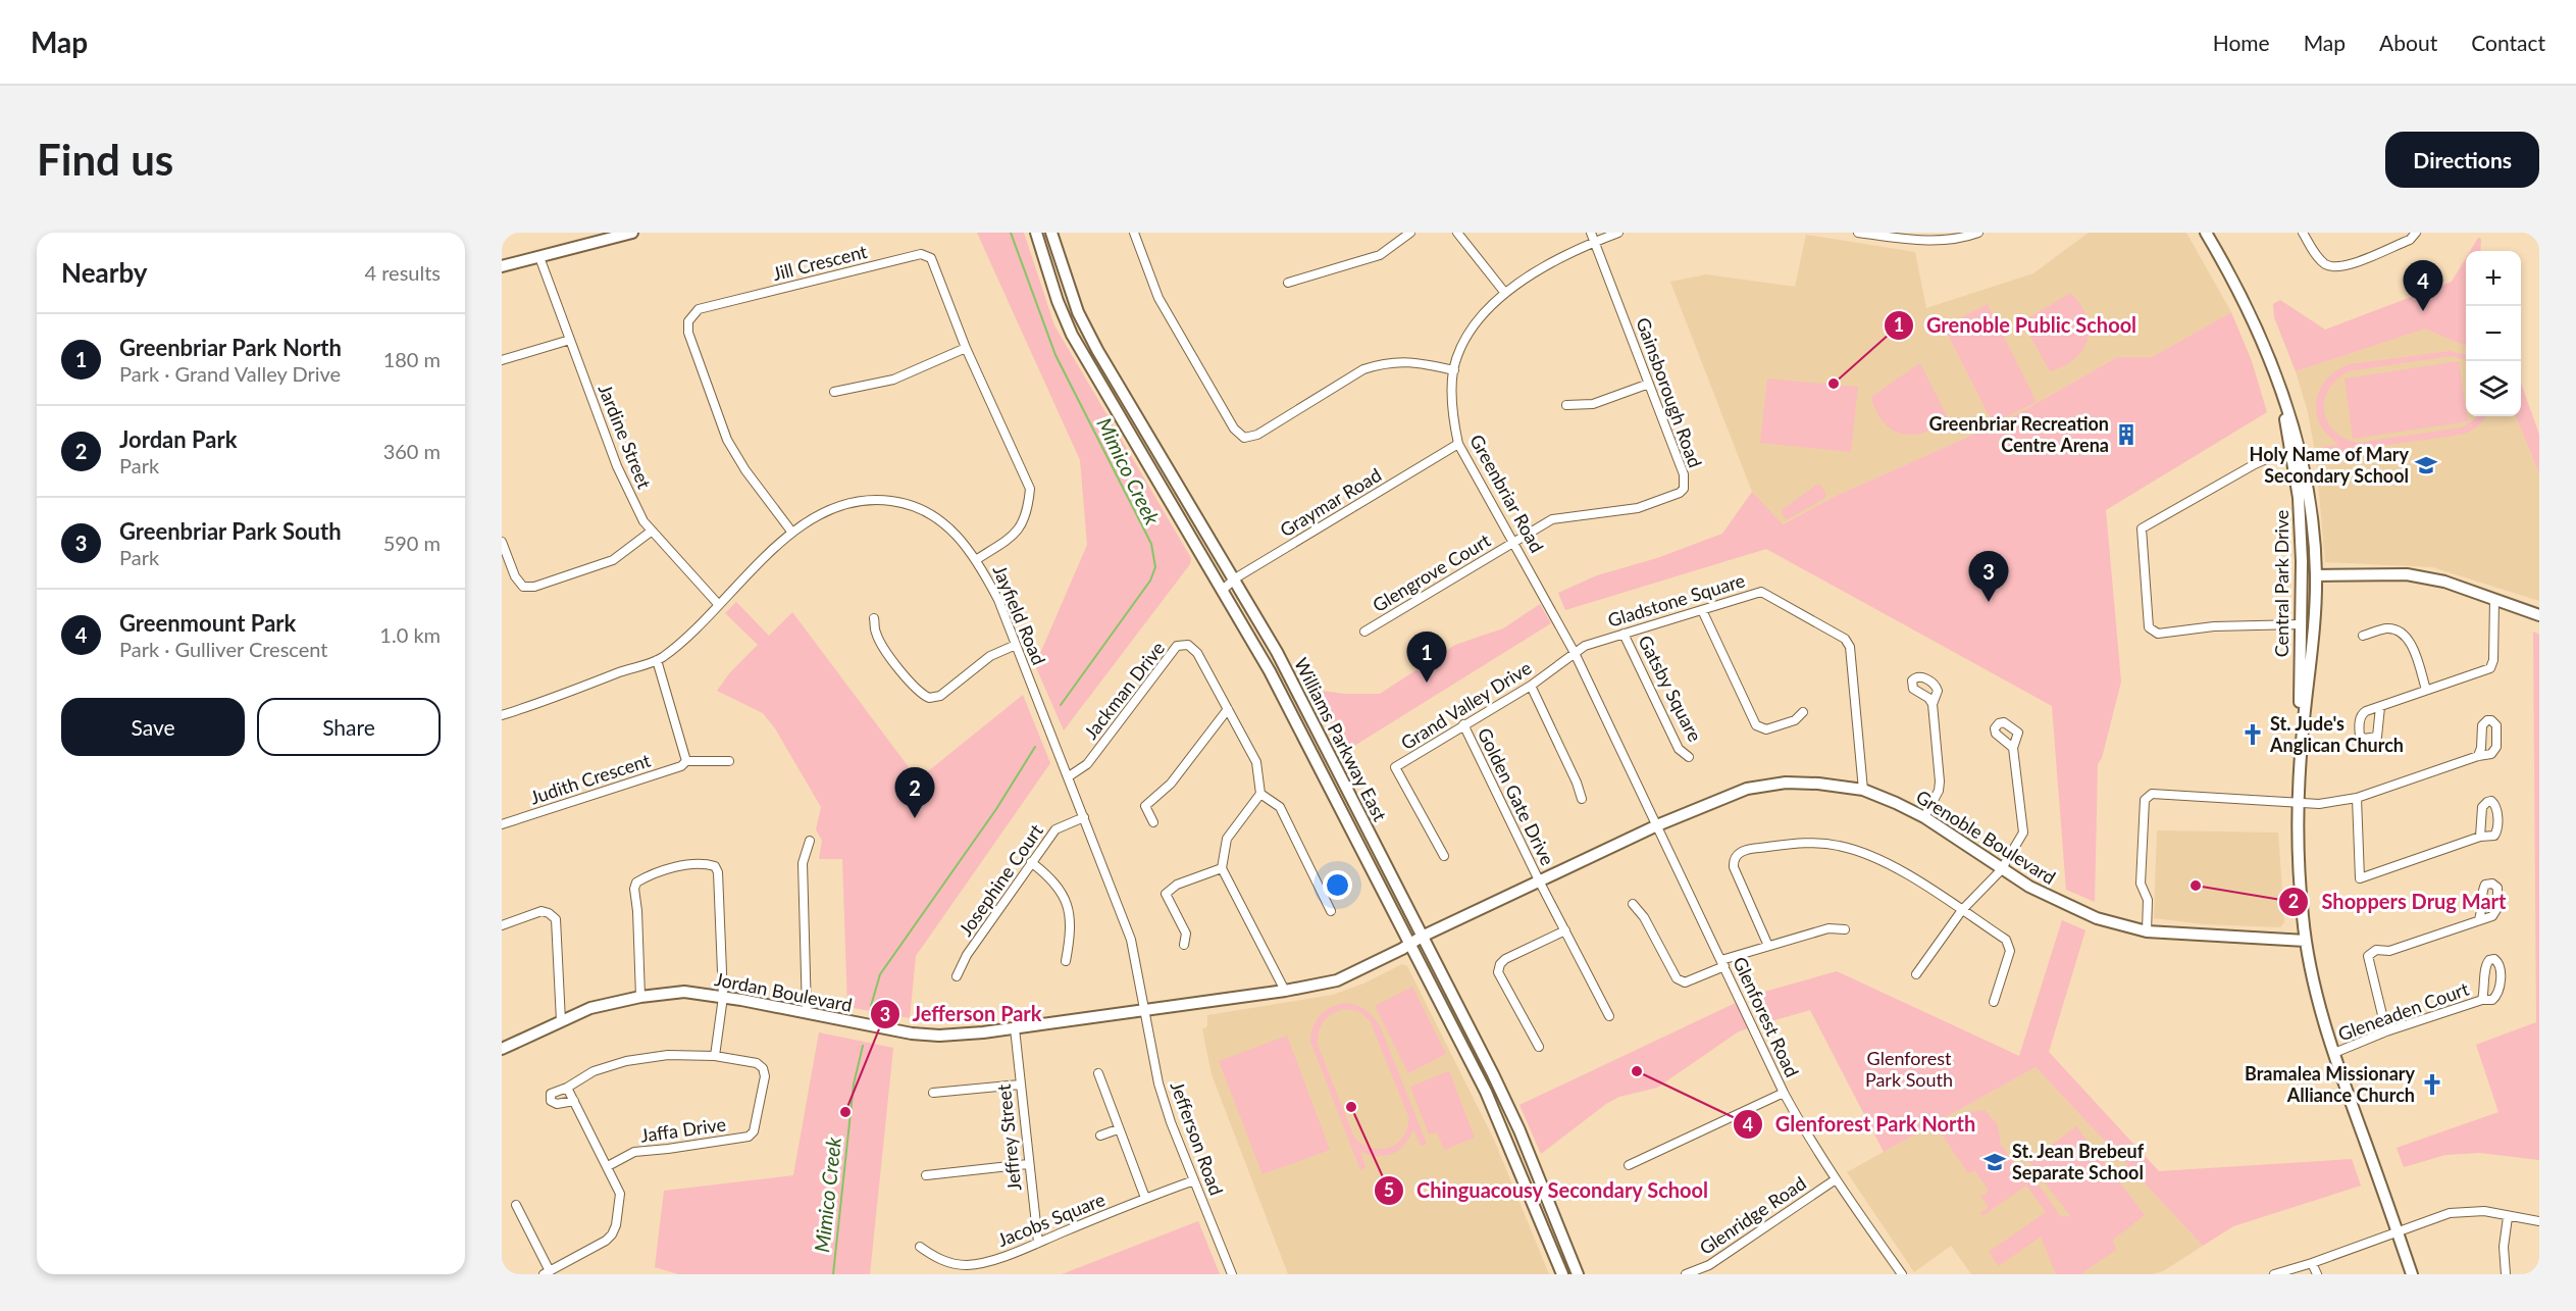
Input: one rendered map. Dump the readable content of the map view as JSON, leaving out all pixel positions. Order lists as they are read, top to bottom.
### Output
{
  "streets": {
    "street": [
      "Jill Crescent",
      "Gainsborough Road",
      "Jardine Street",
      "Greenbriar Road",
      "Graymar Road",
      "Glengrove Court",
      "Central Park Drive",
      "Gladstone Square",
      "Jayfield Road",
      "Gatsby Square",
      "Jackman Drive",
      "Grand Valley Drive",
      "Williams Parkway East",
      "Judith Crescent",
      "Golden Gate Drive",
      "Grenoble Boulevard",
      "Josephine Court",
      "Jordan Boulevard",
      "Gleneaden Court",
      "Glenforest Road",
      "Jaffa Drive",
      "Jeffrey Street",
      "Jefferson Road",
      "Glenridge Road",
      "Jacobs Square"
    ]
  },
  "crossings": [
    ["Jill Crescent", "Jayfield Road"],
    ["Gainsborough Road", "Greenbriar Road"],
    ["Gainsborough Road", "Glengrove Court"],
    ["Jardine Street", "Jayfield Road"],
    ["Greenbriar Road", "Graymar Road"],
    ["Greenbriar Road", "Glengrove Court"],
    ["Greenbriar Road", "Gladstone Square"],
    ["Greenbriar Road", "Grand Valley Drive"],
    ["Greenbriar Road", "Grenoble Boulevard"],
    ["Greenbriar Road", "Glenforest Road"],
    ["Graymar Road", "Williams Parkway East"],
    ["Central Park Drive", "Grenoble Boulevard"],
    ["Central Park Drive", "Gleneaden Court"],
    ["Gladstone Square", "Gatsby Square"],
    ["Gladstone Square", "Grand Valley Drive"],
    ["Gladstone Square", "Grenoble Boulevard"],
    ["Jayfield Road", "Jackman Drive"],
    ["Jayfield Road", "Josephine Court"],
    ["Jayfield Road", "Jordan Boulevard"],
    ["Jayfield Road", "Jefferson Road"],
    ["Grand Valley Drive", "Golden Gate Drive"],
    ["Williams Parkway East", "Grenoble Boulevard"],
    ["Williams Parkway East", "Jordan Boulevard"],
    ["Golden Gate Drive", "Grenoble Boulevard"],
    ["Grenoble Boulevard", "Jordan Boulevard"],
    ["Grenoble Boulevard", "Glenforest Road"],
    ["Jordan Boulevard", "Jeffrey Street"],
    ["Jordan Boulevard", "Jefferson Road"],
    ["Glenforest Road", "Glenridge Road"],
    ["Jeffrey Street", "Jacobs Square"],
    ["Jefferson Road", "Jacobs Square"]
  ],
  "water": ["Mimico Creek"],
  "parks": ["Glenforest Park South"],
  "places": {
    "other": [
      "Grenoble Public School",
      "Shoppers Drug Mart",
      "Glenforest Park North",
      "Chinguacousy Secondary School",
      "Jefferson Park"
    ],
    "building": ["Greenbriar Recreation Centre Arena"],
    "school or university": ["Holy Name of Mary Secondary School", "St. Jean Brebeuf Separate School"],
    "church": ["St. Jude's Anglican Church", "Bramalea Missionary Alliance Church"]
  },
  "page": {
    "header": "Map",
    "nav": [
      "Home",
      "Map",
      "About",
      "Contact"
    ],
    "buttons": [
      "Directions",
      ["Save", "Share"]
    ],
    "title": "Find us",
    "heading": ["Nearby", "4 results"],
    "map_buttons": ["+", "−"],
    "pins": [
      "4",
      "3",
      "1",
      "2"
    ],
    "list": [
      {
        "mark": "1",
        "name": "Greenbriar Park North",
        "note": "Park · Grand Valley Drive",
        "value": "180 m"
      },
      {
        "mark": "2",
        "name": "Jordan Park",
        "note": "Park",
        "value": "360 m"
      },
      {
        "mark": "3",
        "name": "Greenbriar Park South",
        "note": "Park",
        "value": "590 m"
      },
      {
        "mark": "4",
        "name": "Greenmount Park",
        "note": "Park · Gulliver Crescent",
        "value": "1.0 km"
      }
    ]
  }
}
